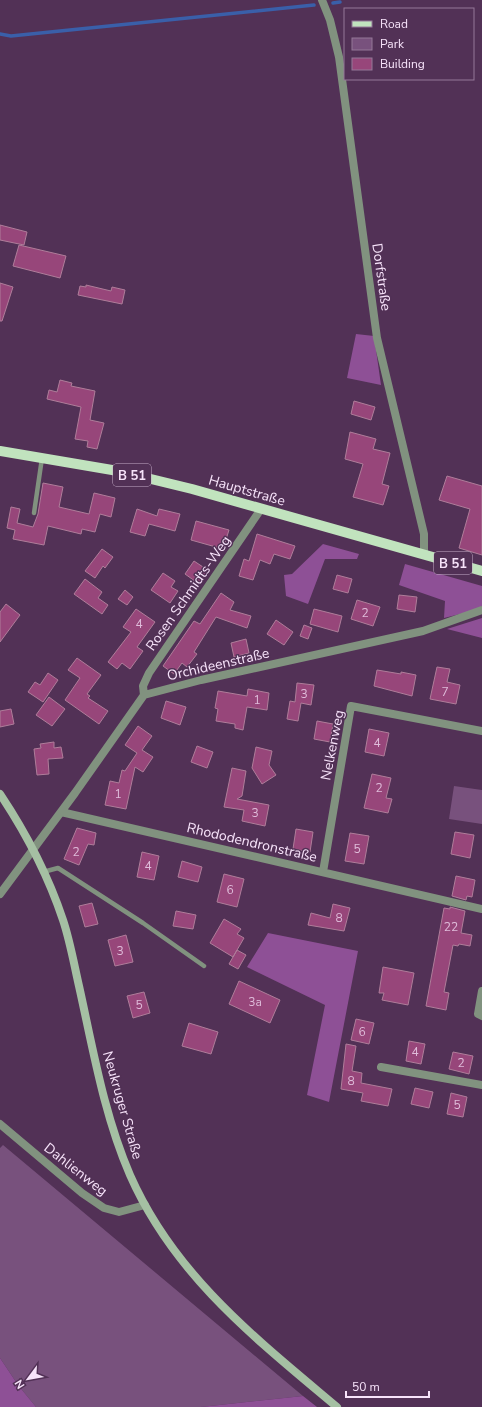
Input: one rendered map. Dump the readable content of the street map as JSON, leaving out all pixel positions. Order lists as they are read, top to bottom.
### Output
{
  "streets": {
    "main road": ["B 51", "Hauptstraße"],
    "street": [
      "Dorfstraße",
      "Rosen Schmidts-Weg",
      "Orchideenstraße",
      "Nelkenweg",
      "Rhododendronstraße",
      "Neukruger Straße",
      "Dahlienweg"
    ]
  },
  "crossings": [
    ["Dorfstraße", "Hauptstraße"],
    ["Hauptstraße", "Rosen Schmidts-Weg"],
    ["Rosen Schmidts-Weg", "Orchideenstraße"],
    ["Nelkenweg", "Rhododendronstraße"],
    ["Neukruger Straße", "Dahlienweg"]
  ],
  "house_numbers": [
    "2",
    "4",
    "7",
    "3",
    "1",
    "4",
    "2",
    "1",
    "3",
    "5",
    "2",
    "4",
    "6",
    "8",
    "22",
    "3",
    "3a",
    "5",
    "6",
    "4",
    "2",
    "8",
    "5"
  ],
  "legend": ["Road", "Park", "Building"],
  "scale_bar": "50 m",
  "north": "bottom left"
}
